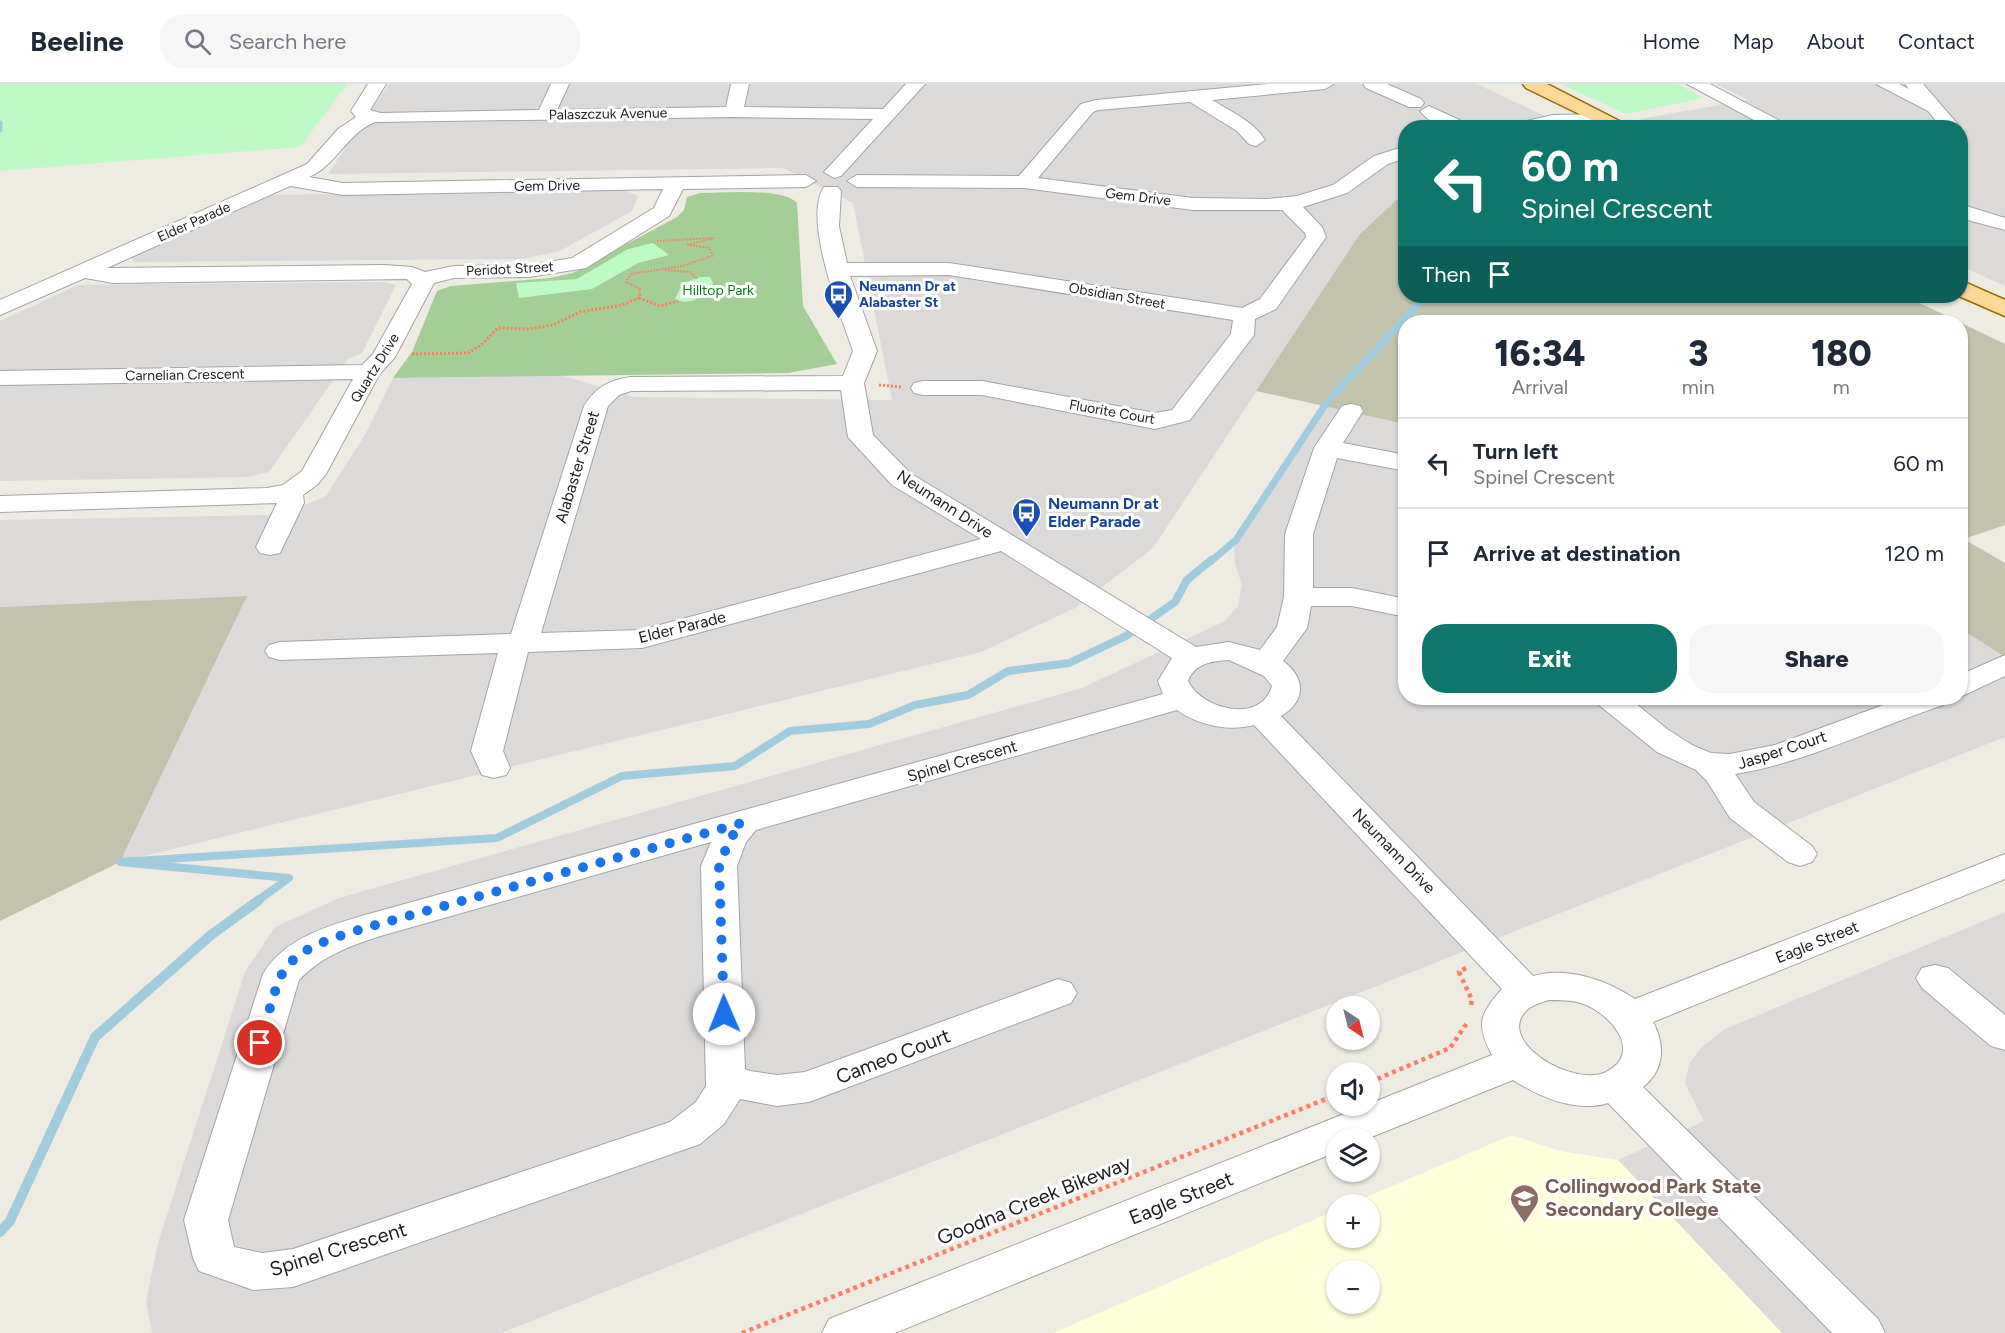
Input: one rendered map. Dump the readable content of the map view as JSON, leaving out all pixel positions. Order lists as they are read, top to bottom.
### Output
{
  "streets": {
    "street": [
      "Palaszczuk Avenue",
      "Gem Drive",
      "Elder Parade",
      "Peridot Street",
      "Obsidian Street",
      "Quartz Drive",
      "Carnelian Crescent",
      "Fluorite Court",
      "Alabaster Street",
      "Neumann Drive",
      "Jasper Court",
      "Spinel Crescent",
      "Eagle Street",
      "Cameo Court"
    ],
    "path": ["Goodna Creek Bikeway"]
  },
  "crossings": [
    ["Palaszczuk Avenue", "Elder Parade"],
    ["Gem Drive", "Elder Parade"],
    ["Gem Drive", "Peridot Street"],
    ["Elder Parade", "Alabaster Street"],
    ["Elder Parade", "Neumann Drive"],
    ["Peridot Street", "Quartz Drive"],
    ["Obsidian Street", "Fluorite Court"],
    ["Quartz Drive", "Carnelian Crescent"],
    ["Alabaster Street", "Neumann Drive"],
    ["Neumann Drive", "Spinel Crescent"],
    ["Neumann Drive", "Eagle Street"],
    ["Spinel Crescent", "Cameo Court"]
  ],
  "parks": ["Hilltop Park"],
  "places": {
    "bus stop": ["Neumann Dr at Alabaster St", "Neumann Dr at Elder Parade"],
    "school or university": ["Collingwood Park State Secondary College"]
  },
  "north": "bottom right",
  "page": {
    "header": "Beeline",
    "search": "Search here",
    "nav": [
      "Home",
      "Map",
      "About",
      "Contact"
    ],
    "turn": ["60 m", "Spinel Crescent"],
    "then": "Then",
    "eta": [
      "16:34",
      "Arrival",
      "3",
      "min",
      "180",
      "m"
    ],
    "list": [
      {
        "name": "Turn left",
        "note": "Spinel Crescent",
        "value": "60 m"
      },
      {
        "name": "Arrive at destination",
        "value": "120 m"
      }
    ],
    "buttons": ["Exit", "Share"],
    "map_buttons": ["+", "−"]
  }
}
